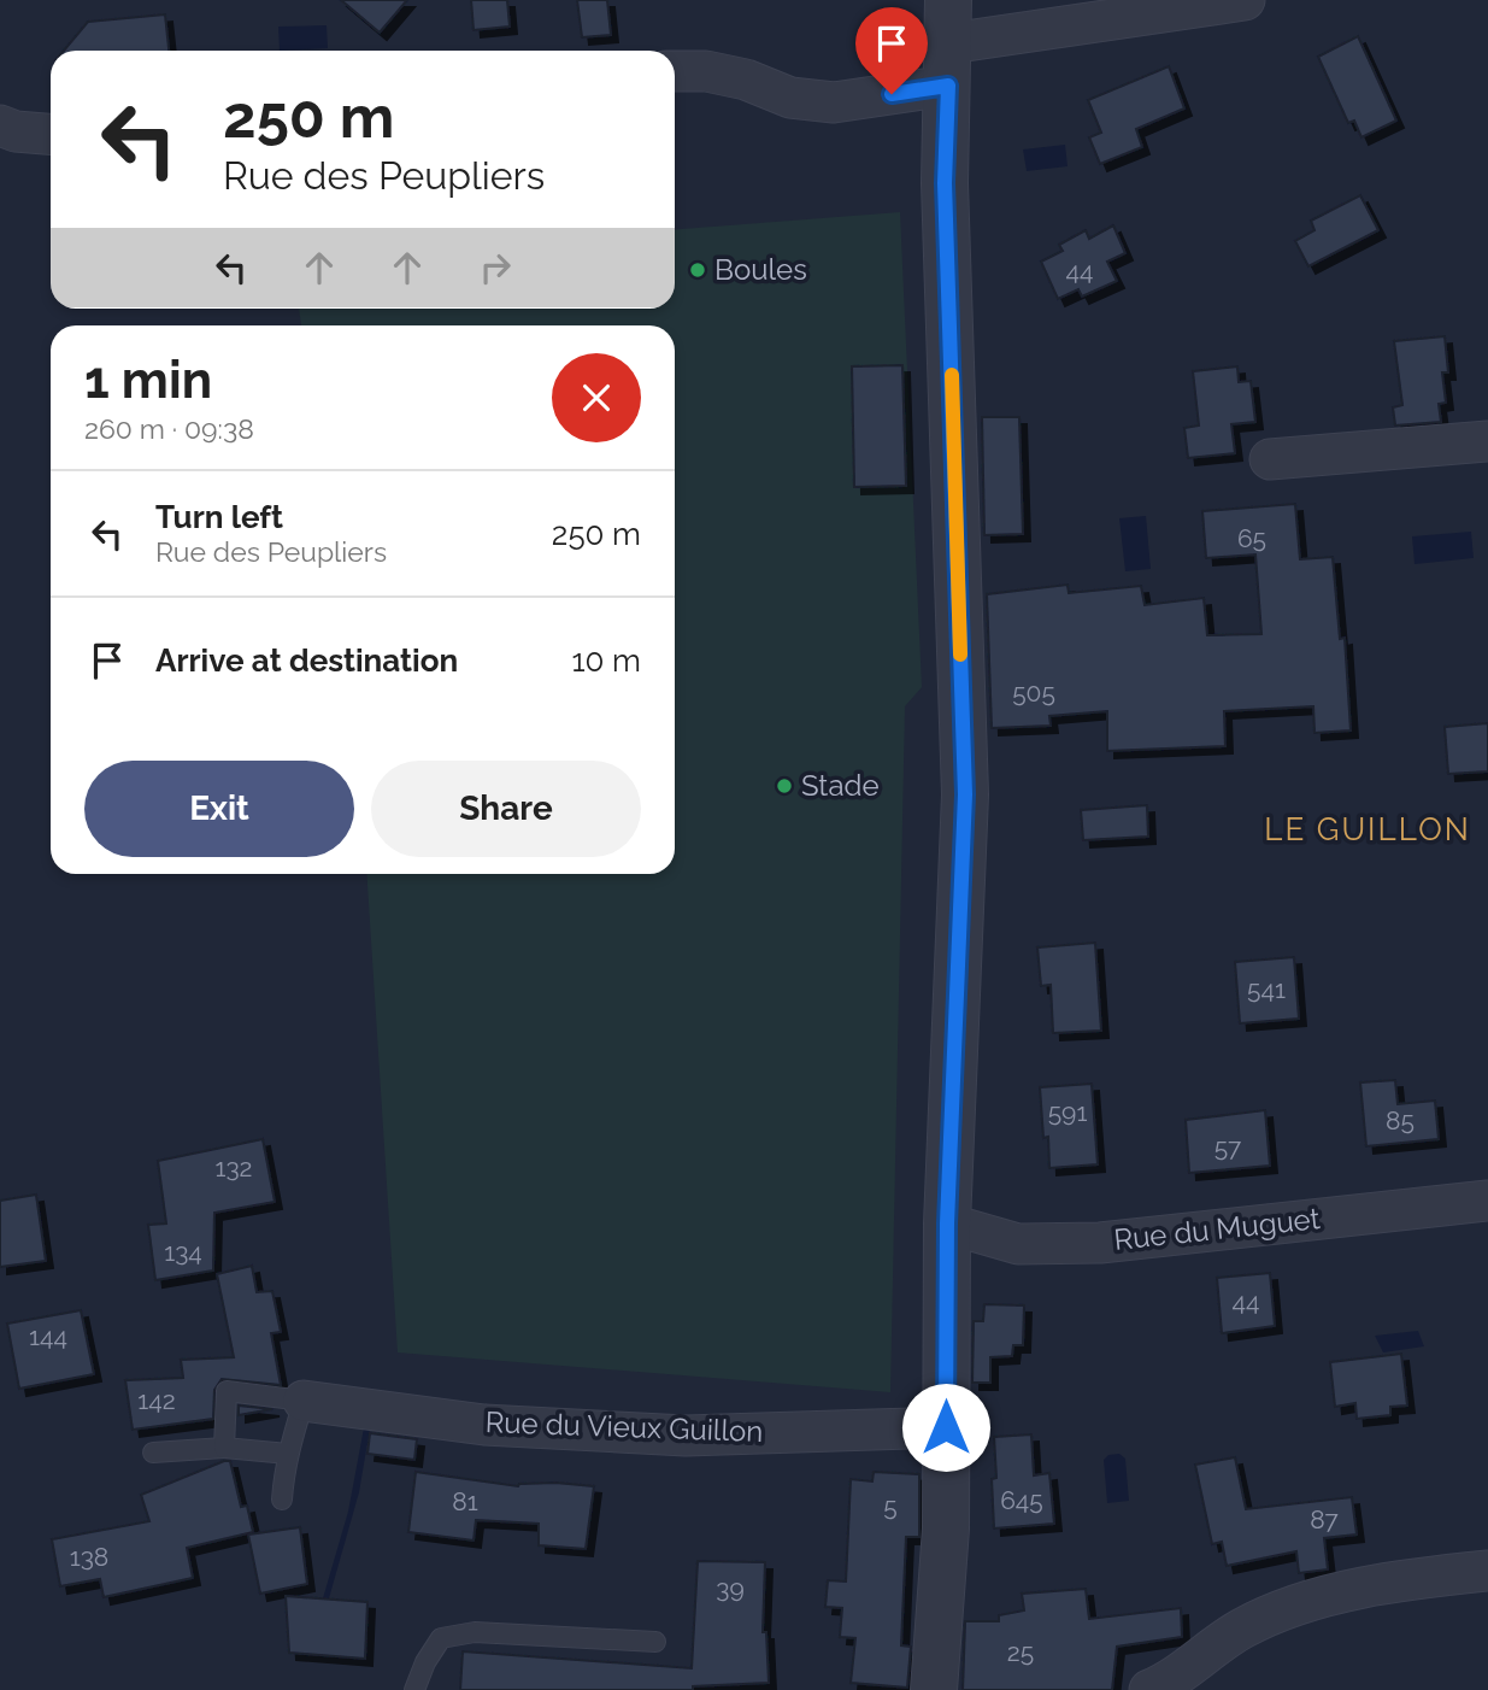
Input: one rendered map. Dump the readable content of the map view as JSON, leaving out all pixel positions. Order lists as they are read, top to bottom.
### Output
{
  "streets": {
    "street": ["Rue du Muguet", "Rue du Vieux Guillon"]
  },
  "districts": ["LE GUILLON"],
  "places": ["Boules", "Stade"],
  "house_numbers": [
    "44",
    "65",
    "505",
    "541",
    "591",
    "85",
    "57",
    "132",
    "134",
    "44",
    "144",
    "142",
    "645",
    "81",
    "5",
    "87",
    "138",
    "39",
    "25"
  ],
  "page": {
    "turn": ["250 m", "Rue des Peupliers"],
    "heading": ["1 min", "260 m · 09:38"],
    "list": [
      {
        "name": "Turn left",
        "note": "Rue des Peupliers",
        "value": "250 m"
      },
      {
        "name": "Arrive at destination",
        "value": "10 m"
      }
    ],
    "buttons": ["Exit", "Share"]
  }
}
